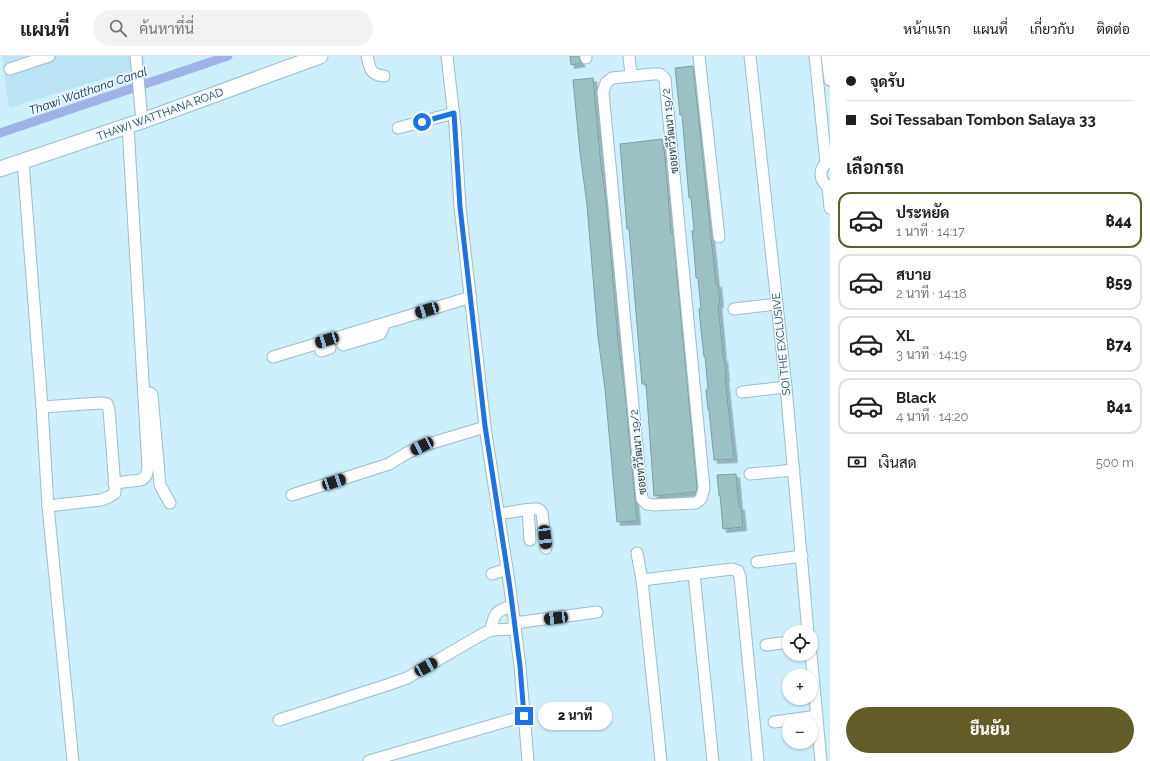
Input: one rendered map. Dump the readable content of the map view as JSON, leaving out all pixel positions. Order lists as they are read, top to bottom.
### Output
{
  "streets": {
    "main road": ["THAWI WATTHANA ROAD"],
    "street": ["ซอยทวีวัฒนา 19/2", "SOI THE EXCLUSIVE"]
  },
  "water": ["Thawi Watthana Canal"],
  "page": {
    "header": "แผนที่",
    "search": "ค้นหาที่นี่",
    "nav": [
      "หน้าแรก",
      "แผนที่",
      "เกี่ยวกับ",
      "ติดต่อ"
    ],
    "banner": ["จุดรับ", "Soi Tessaban Tombon Salaya 33"],
    "heading": "เลือกรถ",
    "list": [
      {
        "name": "ประหยัด",
        "note": "1 นาที · 14:17",
        "value": "฿44"
      },
      {
        "name": "สบาย",
        "note": "2 นาที · 14:18",
        "value": "฿59"
      },
      {
        "name": "XL",
        "note": "3 นาที · 14:19",
        "value": "฿74"
      },
      {
        "name": "Black",
        "note": "4 นาที · 14:20",
        "value": "฿41"
      }
    ],
    "pay": ["เงินสด", "500 m"],
    "map_buttons": ["+", "−"],
    "buttons": "ยืนยัน",
    "bubble": "2 นาที"
  }
}
